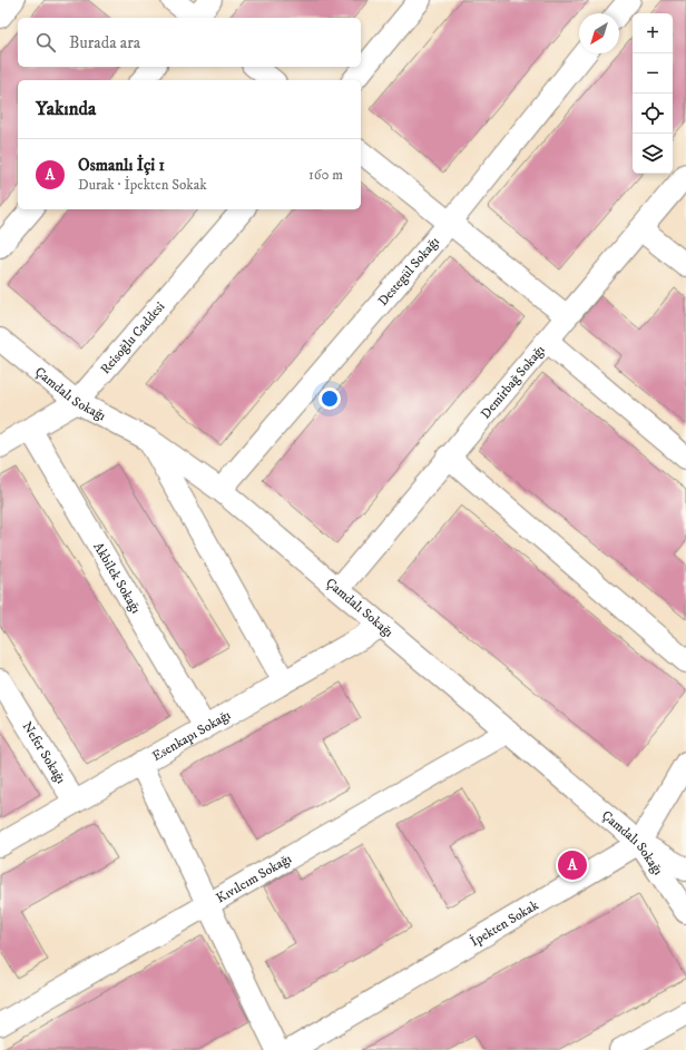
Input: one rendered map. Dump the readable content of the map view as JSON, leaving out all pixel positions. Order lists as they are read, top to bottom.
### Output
{
  "streets": {
    "street": [
      "Destegül Sokağı",
      "Reisoğlu Caddesi",
      "Demirbağ Sokağı",
      "Çamdalı Sokağı",
      "Akbilek Sokağı",
      "Esenkapı Sokağı",
      "Nefer Sokağı",
      "Kıvılcım Sokağı",
      "İpekten Sokak"
    ]
  },
  "crossings": [
    ["Destegül Sokağı", "Çamdalı Sokağı"],
    ["Reisoğlu Caddesi", "Çamdalı Sokağı"],
    ["Reisoğlu Caddesi", "Akbilek Sokağı"],
    ["Demirbağ Sokağı", "Çamdalı Sokağı"],
    ["Çamdalı Sokağı", "Esenkapı Sokağı"],
    ["Çamdalı Sokağı", "Kıvılcım Sokağı"],
    ["Çamdalı Sokağı", "İpekten Sokak"],
    ["Akbilek Sokağı", "Esenkapı Sokağı"],
    ["Esenkapı Sokağı", "Nefer Sokağı"]
  ],
  "north": "bottom left",
  "page": {
    "map_buttons": ["+", "−"],
    "search": "Burada ara",
    "heading": "Yakında",
    "list": [
      {
        "mark": "A",
        "name": "Osmanlı İçi 1",
        "note": "Durak · İpekten Sokak",
        "value": "160 m"
      }
    ],
    "pins": "A"
  }
}
